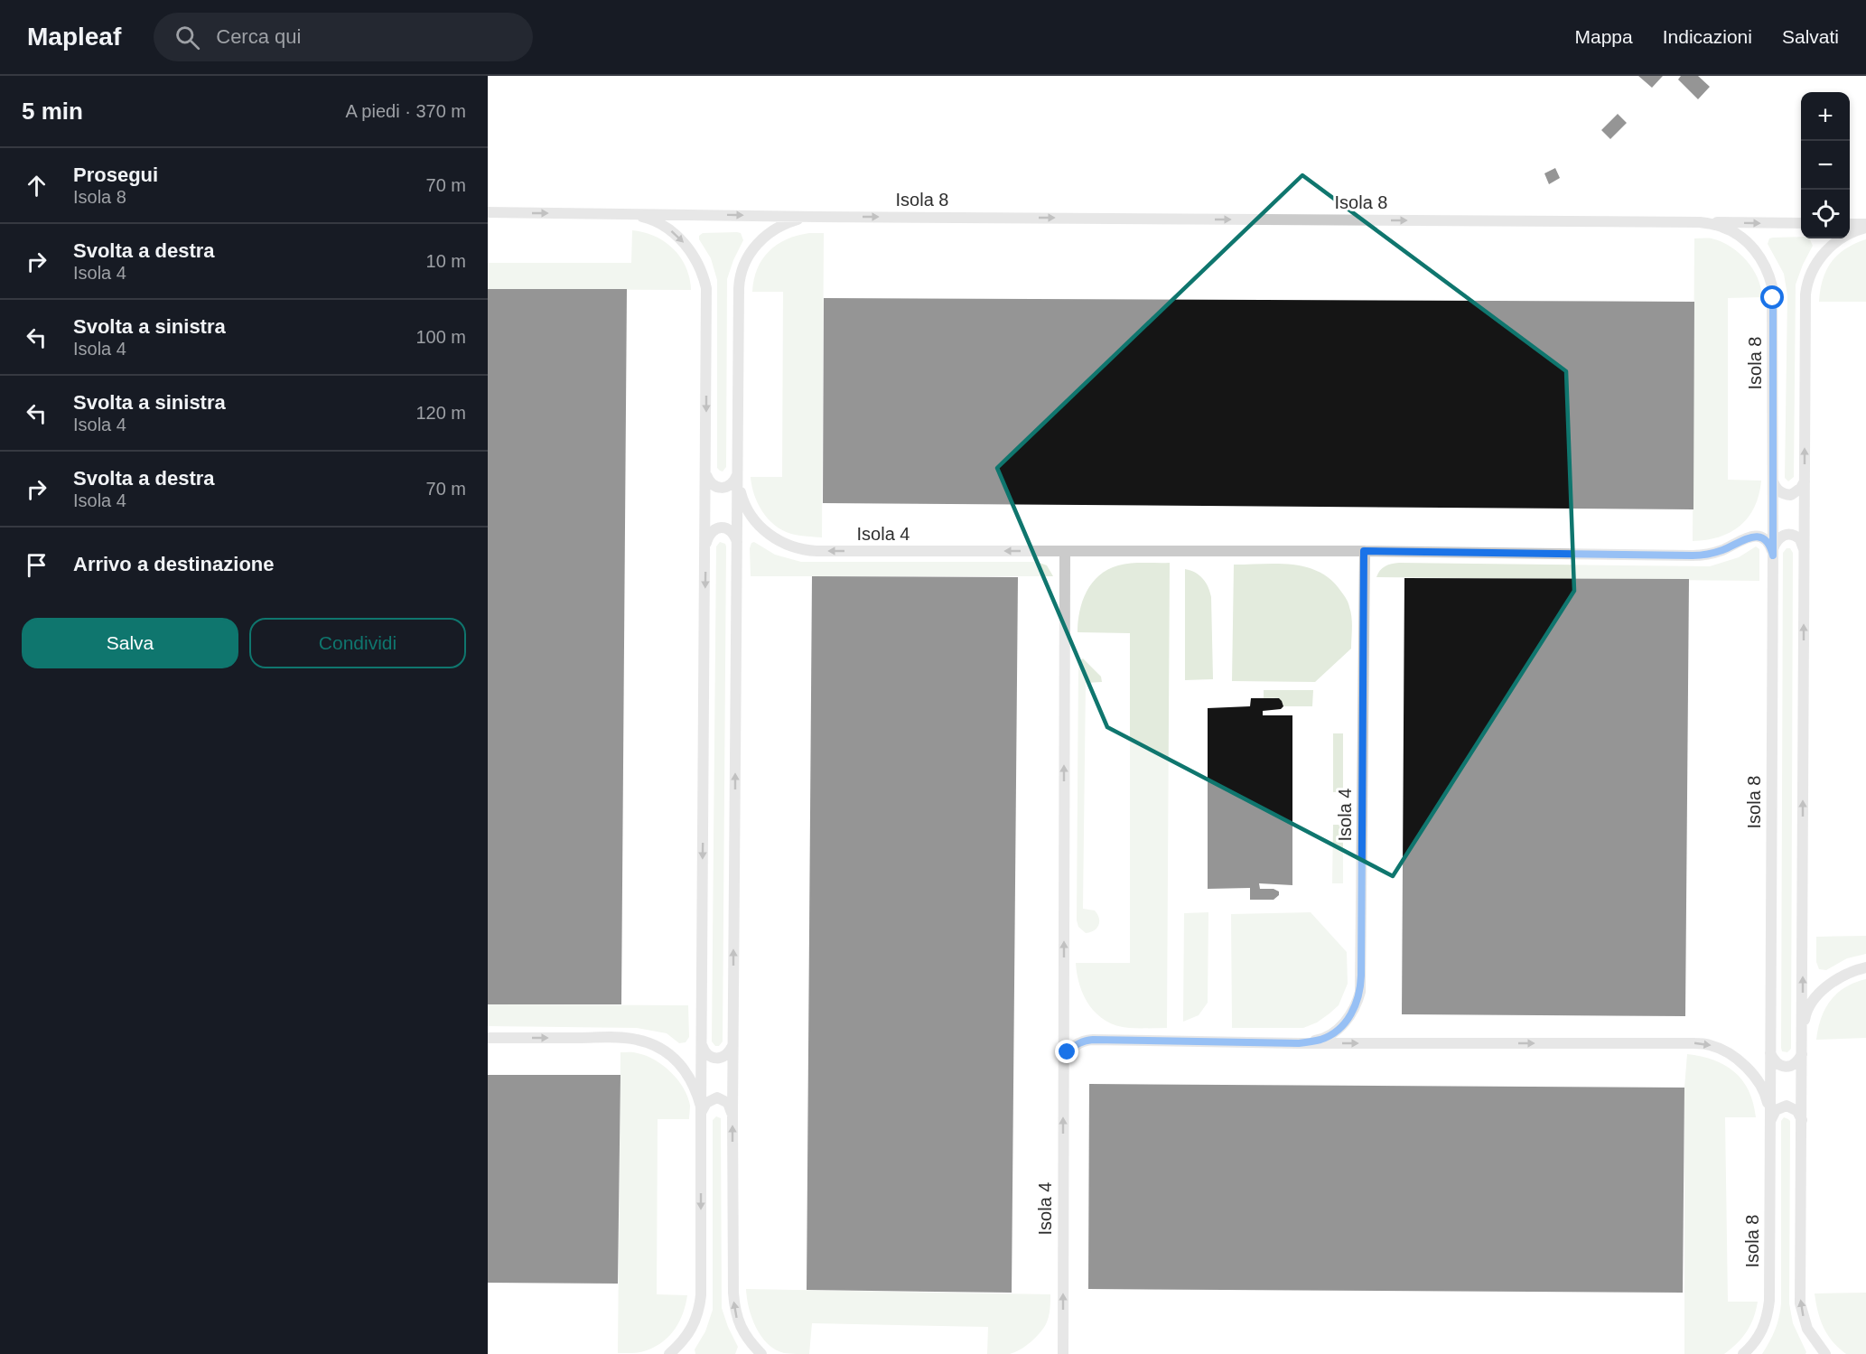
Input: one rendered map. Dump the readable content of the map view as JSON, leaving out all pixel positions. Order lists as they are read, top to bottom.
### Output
{
  "streets": {
    "lane": ["Isola 8", "Isola 4"]
  },
  "crossings": [
    ["Isola 8", "Isola 4"]
  ],
  "one_way": ["Isola 8"],
  "page": {
    "header": "Mapleaf",
    "search": "Cerca qui",
    "nav": ["Mappa", "Indicazioni", "Salvati"],
    "heading": ["5 min", "A piedi · 370 m"],
    "map_buttons": ["+", "−"],
    "list": [
      ["Prosegui", "Isola 8", "70 m"],
      ["Svolta a destra", "Isola 4", "10 m"],
      ["Svolta a sinistra", "Isola 4", "100 m"],
      ["Svolta a sinistra", "Isola 4", "120 m"],
      ["Svolta a destra", "Isola 4", "70 m"],
      "Arrivo a destinazione"
    ],
    "buttons": ["Salva", "Condividi"]
  }
}
